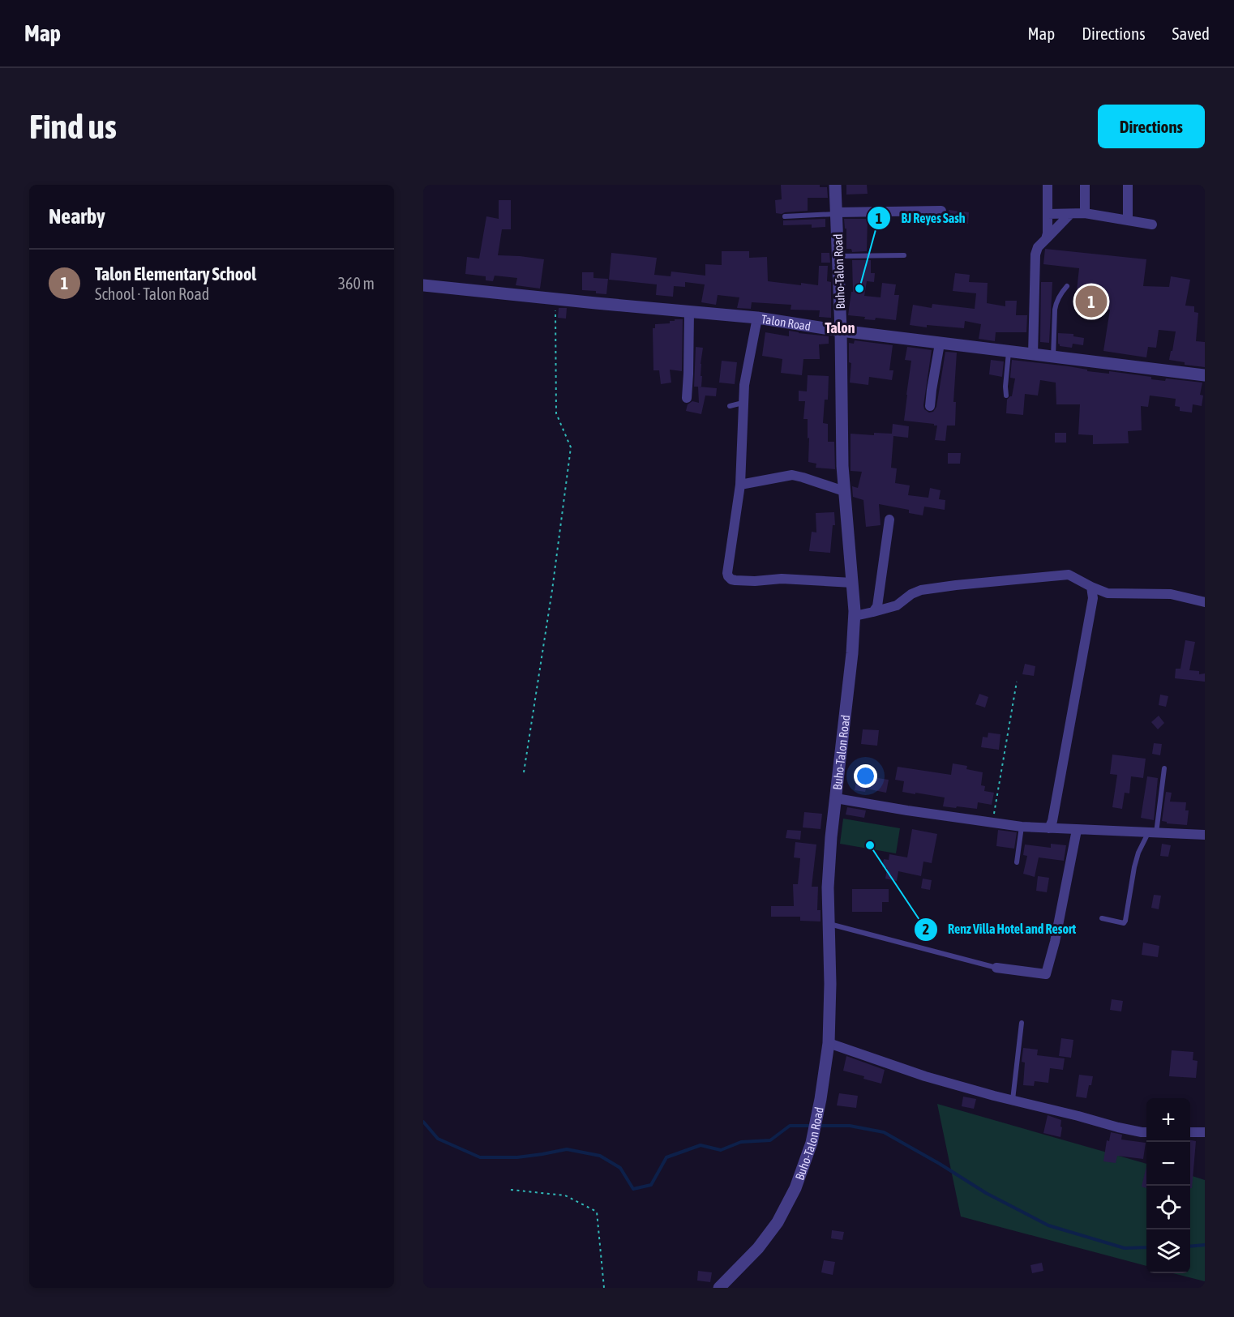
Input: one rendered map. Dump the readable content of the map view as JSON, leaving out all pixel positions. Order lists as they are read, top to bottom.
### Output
{
  "streets": {
    "street": ["Buho-Talon Road", "Talon Road"]
  },
  "crossings": [
    ["Buho-Talon Road", "Talon Road"]
  ],
  "districts": ["Talon"],
  "places": ["BJ Reyes Sash", "Renz Villa Hotel and Resort"],
  "page": {
    "header": "Map",
    "nav": ["Map", "Directions", "Saved"],
    "buttons": "Directions",
    "title": "Find us",
    "heading": "Nearby",
    "list": [
      {
        "mark": "1",
        "name": "Talon Elementary School",
        "note": "School · Talon Road",
        "value": "360 m"
      }
    ],
    "pins": "1",
    "map_buttons": ["+", "−"]
  }
}
